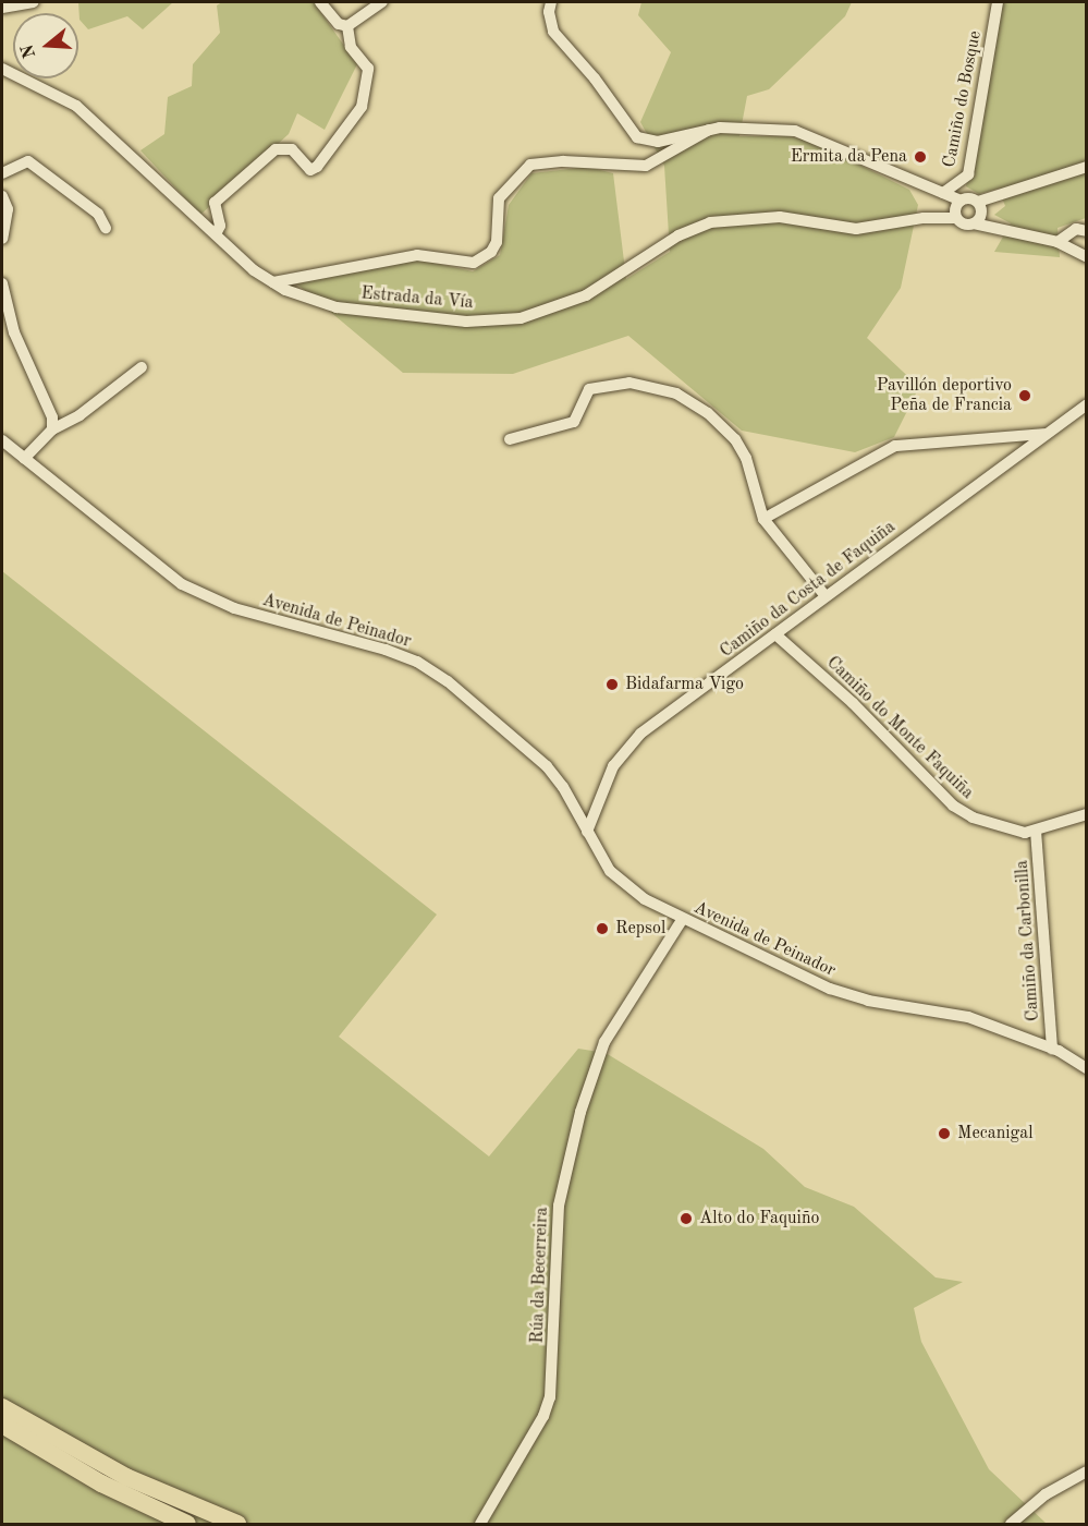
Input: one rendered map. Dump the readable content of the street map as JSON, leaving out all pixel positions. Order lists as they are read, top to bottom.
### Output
{
  "streets": {
    "street": [
      "Camiño do Bosque",
      "Estrada da Vía",
      "Camiño da Costa de Faquiña",
      "Avenida de Peinador",
      "Camiño do Monte Faquiña",
      "Camiño da Carbonilla",
      "Rúa da Becerreira"
    ]
  },
  "crossings": [
    ["Camiño da Costa de Faquiña", "Avenida de Peinador"],
    ["Camiño da Costa de Faquiña", "Camiño do Monte Faquiña"],
    ["Avenida de Peinador", "Camiño da Carbonilla"],
    ["Avenida de Peinador", "Rúa da Becerreira"],
    ["Camiño do Monte Faquiña", "Camiño da Carbonilla"]
  ],
  "places": [
    "Ermita da Pena",
    "Pavillón deportivo Peña de Francia",
    "Bidafarma Vigo",
    "Repsol",
    "Mecanigal",
    "Alto do Faquiño"
  ],
  "north": "left"
}
